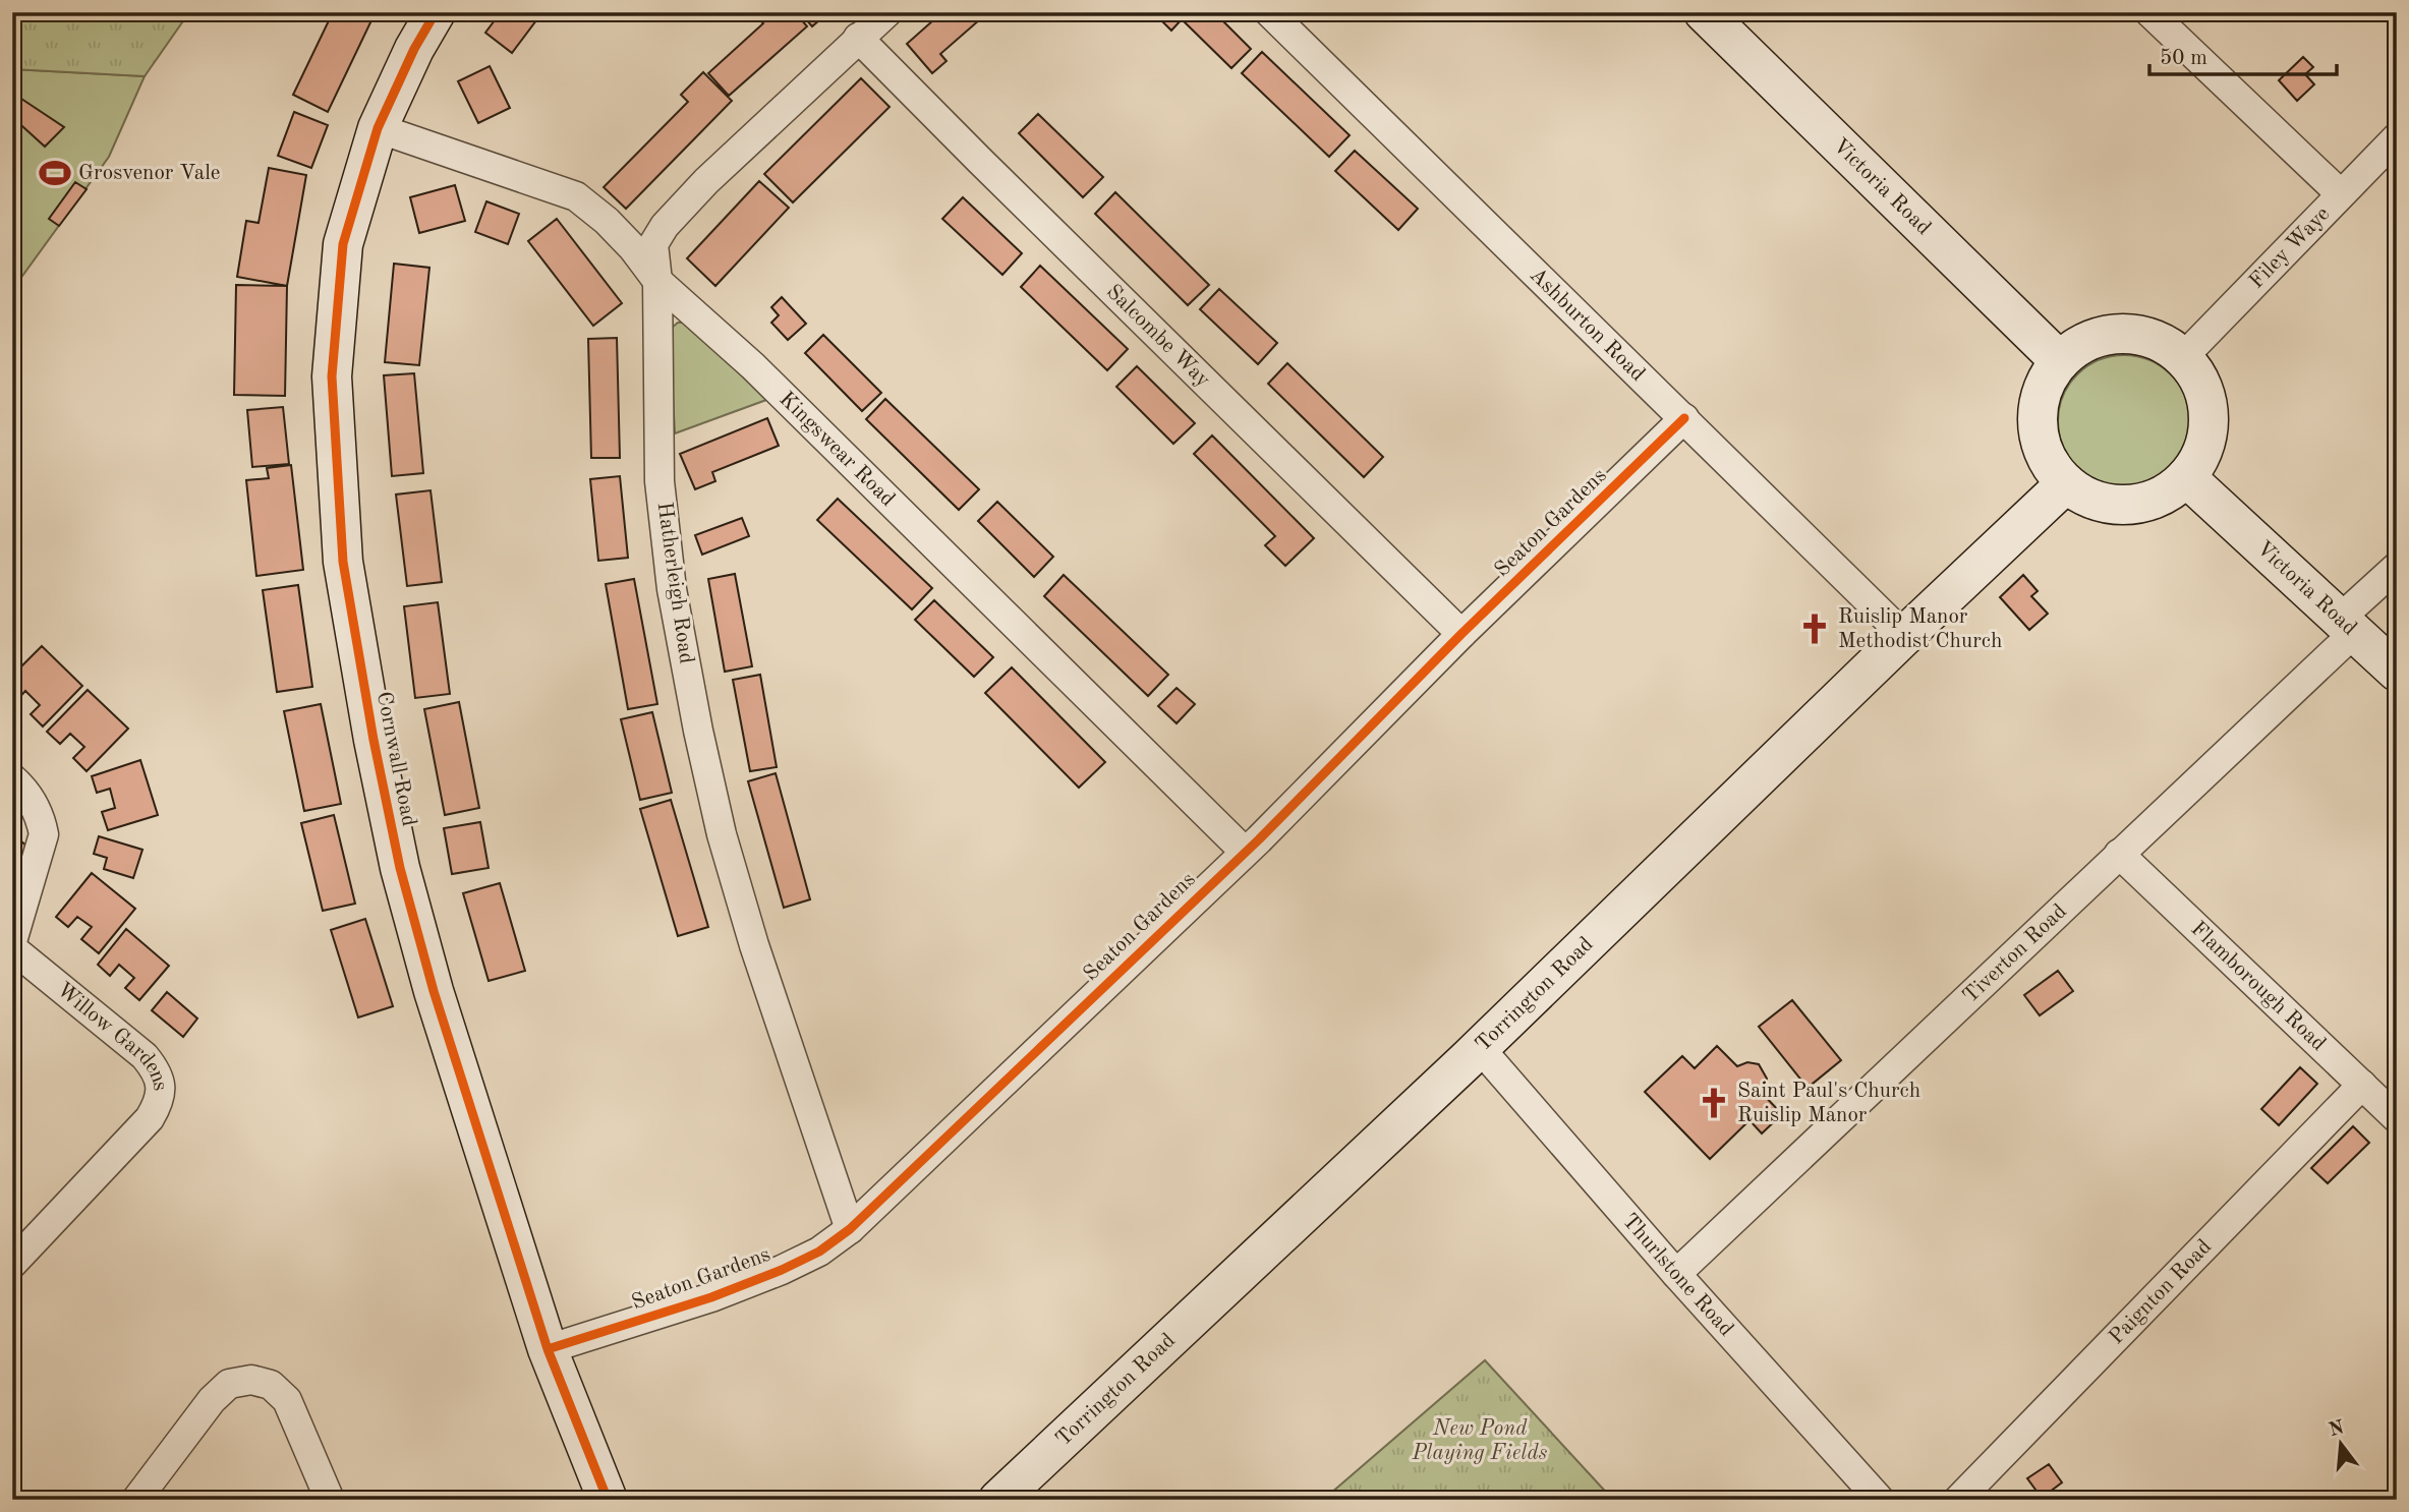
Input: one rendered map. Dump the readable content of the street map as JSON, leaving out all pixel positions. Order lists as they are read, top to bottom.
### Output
{
  "streets": {
    "street": [
      "Victoria Road",
      "Filey Waye",
      "Ashburton Road",
      "Salcombe Way",
      "Kingswear Road",
      "Seaton Gardens",
      "Hatherleigh Road",
      "Cornwall Road",
      "Tiverton Road",
      "Flamborough Road",
      "Torrington Road",
      "Willow Gardens",
      "Thurlstone Road",
      "Paignton Road"
    ]
  },
  "crossings": [
    ["Victoria Road", "Filey Waye"],
    ["Victoria Road", "Tiverton Road"],
    ["Victoria Road", "Torrington Road"],
    ["Filey Waye", "Torrington Road"],
    ["Ashburton Road", "Seaton Gardens"],
    ["Ashburton Road", "Torrington Road"],
    ["Salcombe Way", "Seaton Gardens"],
    ["Salcombe Way", "Hatherleigh Road"],
    ["Kingswear Road", "Seaton Gardens"],
    ["Kingswear Road", "Hatherleigh Road"],
    ["Kingswear Road", "Cornwall Road"],
    ["Seaton Gardens", "Hatherleigh Road"],
    ["Seaton Gardens", "Cornwall Road"],
    ["Tiverton Road", "Flamborough Road"],
    ["Tiverton Road", "Thurlstone Road"],
    ["Flamborough Road", "Paignton Road"],
    ["Torrington Road", "Thurlstone Road"]
  ],
  "parks": ["New Pond Playing Fields"],
  "places": {
    "sports": ["Grosvenor Vale"],
    "church": ["Ruislip Manor Methodist Church", "Saint Paul's Church Ruislip Manor"]
  },
  "scale_bar": "50 m",
  "north": "top"
}
